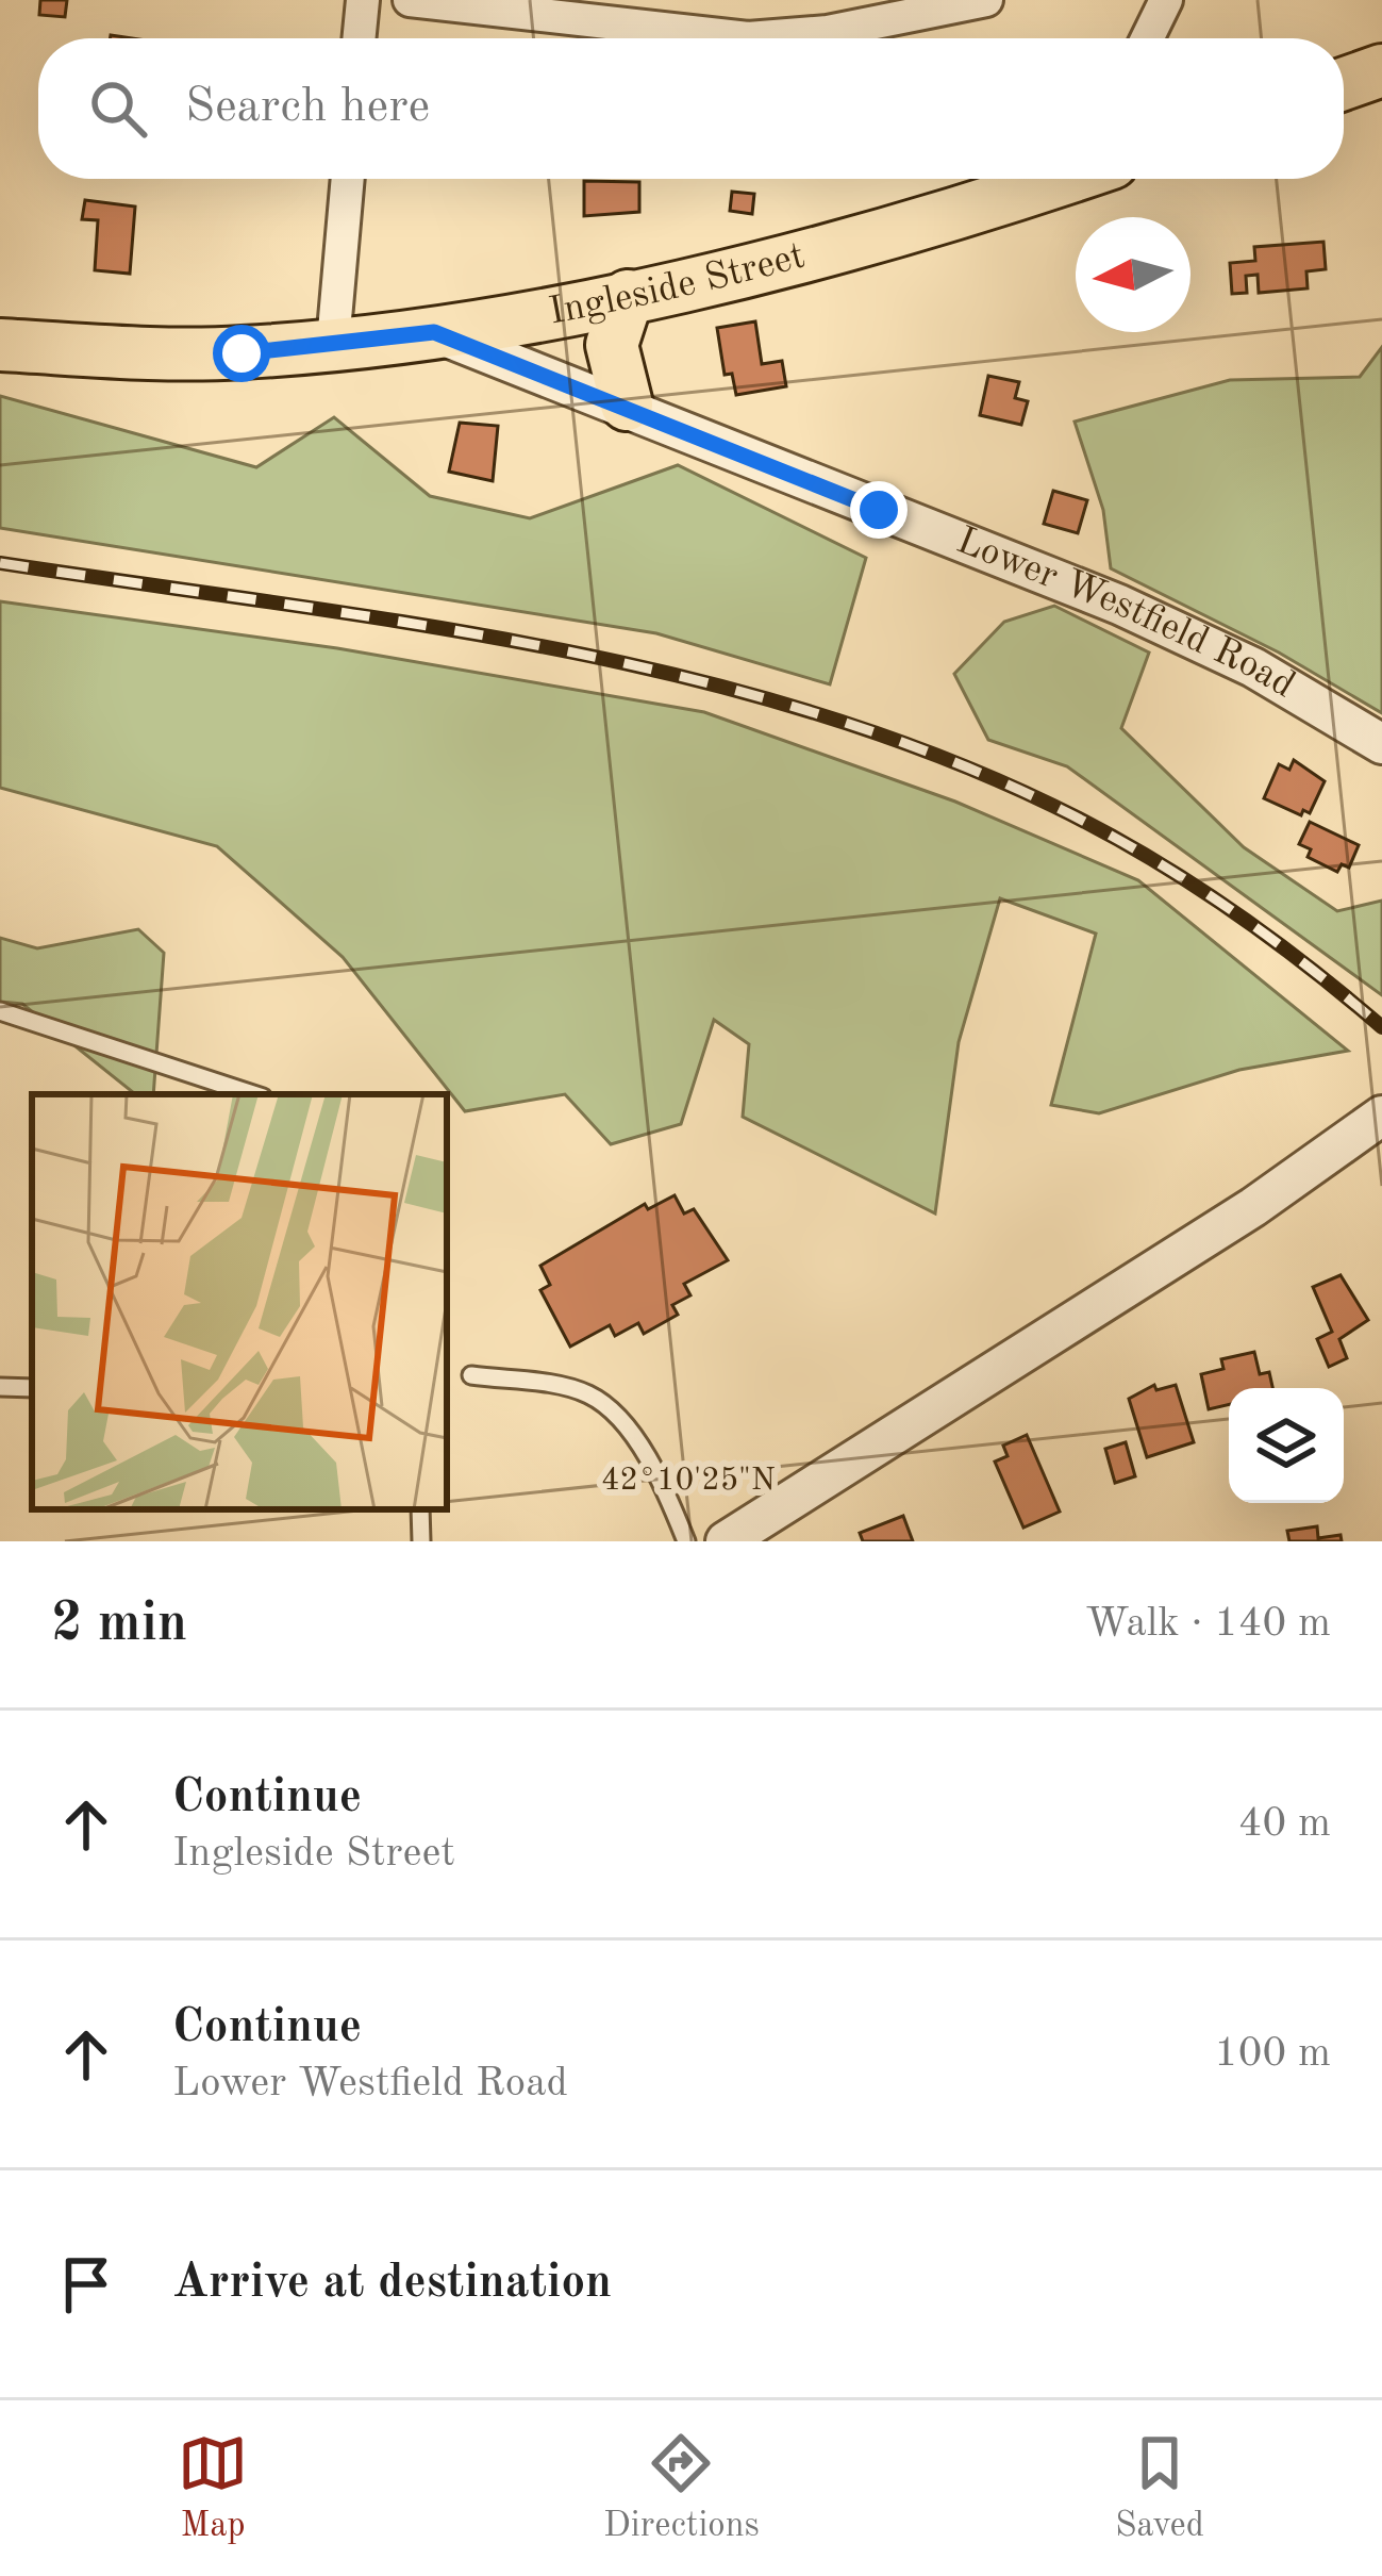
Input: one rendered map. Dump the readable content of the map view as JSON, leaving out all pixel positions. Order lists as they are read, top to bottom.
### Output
{
  "streets": {
    "main road": ["Ingleside Street"],
    "street": ["Lower Westfield Road"]
  },
  "crossings": [
    ["Ingleside Street", "Lower Westfield Road"]
  ],
  "north": "left",
  "page": {
    "search": "Search here",
    "heading": ["2 min", "Walk · 140 m"],
    "list": [
      ["Continue", "Ingleside Street", "40 m"],
      ["Continue", "Lower Westfield Road", "100 m"],
      "Arrive at destination"
    ],
    "nav": ["Map", "Directions", "Saved"]
  },
  "coordinates": ["42°10'25\"N"]
}
